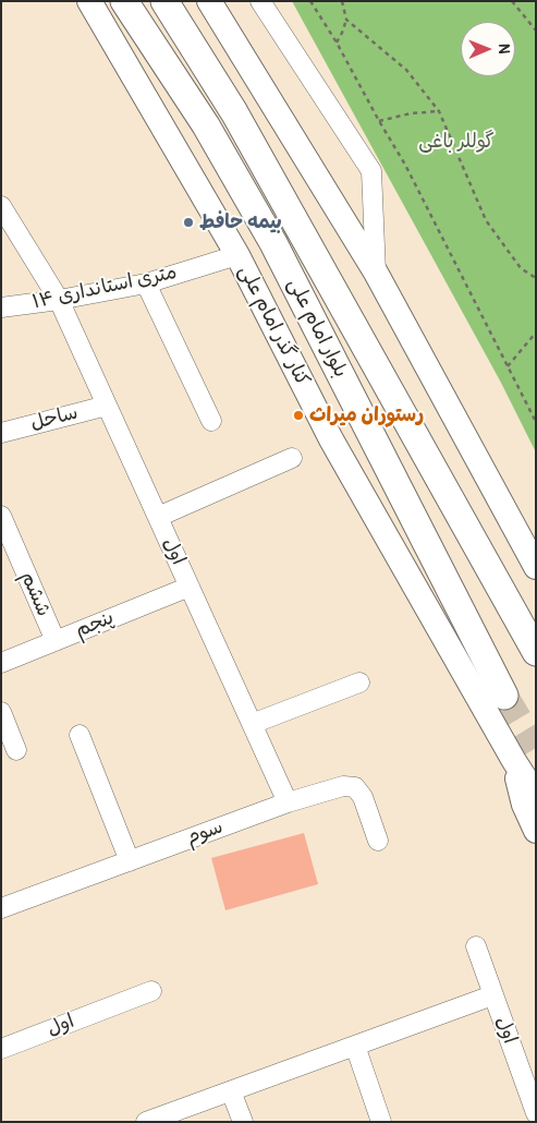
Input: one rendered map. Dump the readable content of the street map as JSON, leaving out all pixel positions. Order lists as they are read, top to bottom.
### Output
{
  "streets": {
    "highway": ["بلوار امام علی"],
    "main road": ["کنار گذر امام علی"],
    "street": [
      "۱۴ متری استانداری",
      "ساحل",
      "اول",
      "ششم",
      "پنجم",
      "سوم"
    ]
  },
  "crossings": [
    ["۱۴ متری استانداری", "کنار گذر امام علی"],
    ["۱۴ متری استانداری", "اول"],
    ["ساحل", "اول"],
    ["اول", "پنجم"],
    ["اول", "سوم"],
    ["ششم", "پنجم"]
  ],
  "parks": ["گوللر باغی"],
  "places": ["بیمه حافط", "رستوران میراث"],
  "north": "right"
}
